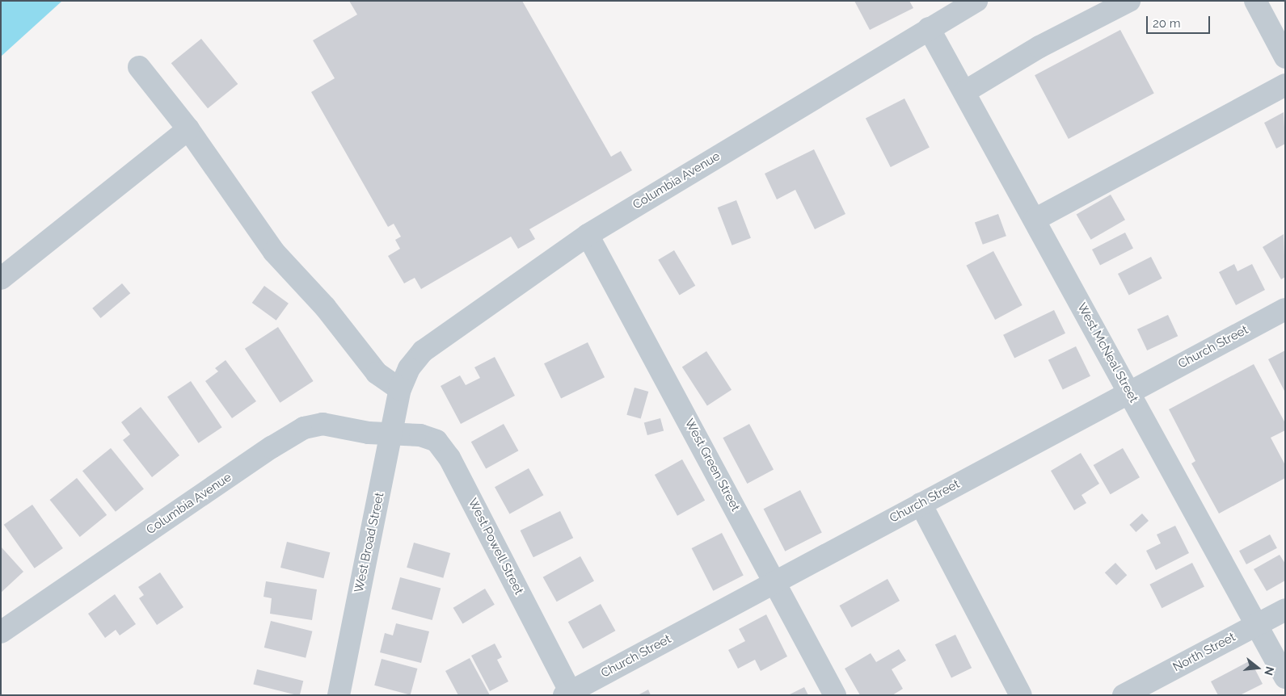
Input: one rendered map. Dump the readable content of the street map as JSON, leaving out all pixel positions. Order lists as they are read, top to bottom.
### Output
{
  "streets": {
    "street": [
      "Columbia Avenue",
      "Church Street",
      "West McNeal Street",
      "West Green Street",
      "West Broad Street",
      "West Powell Street",
      "North Street"
    ]
  },
  "crossings": [
    ["Columbia Avenue", "West McNeal Street"],
    ["Columbia Avenue", "West Green Street"],
    ["Columbia Avenue", "West Broad Street"],
    ["Columbia Avenue", "West Powell Street"],
    ["Church Street", "West McNeal Street"],
    ["Church Street", "West Green Street"],
    ["Church Street", "West Powell Street"],
    ["West McNeal Street", "North Street"],
    ["West Broad Street", "West Powell Street"]
  ],
  "scale_bar": "20 m",
  "north": "right"
}
